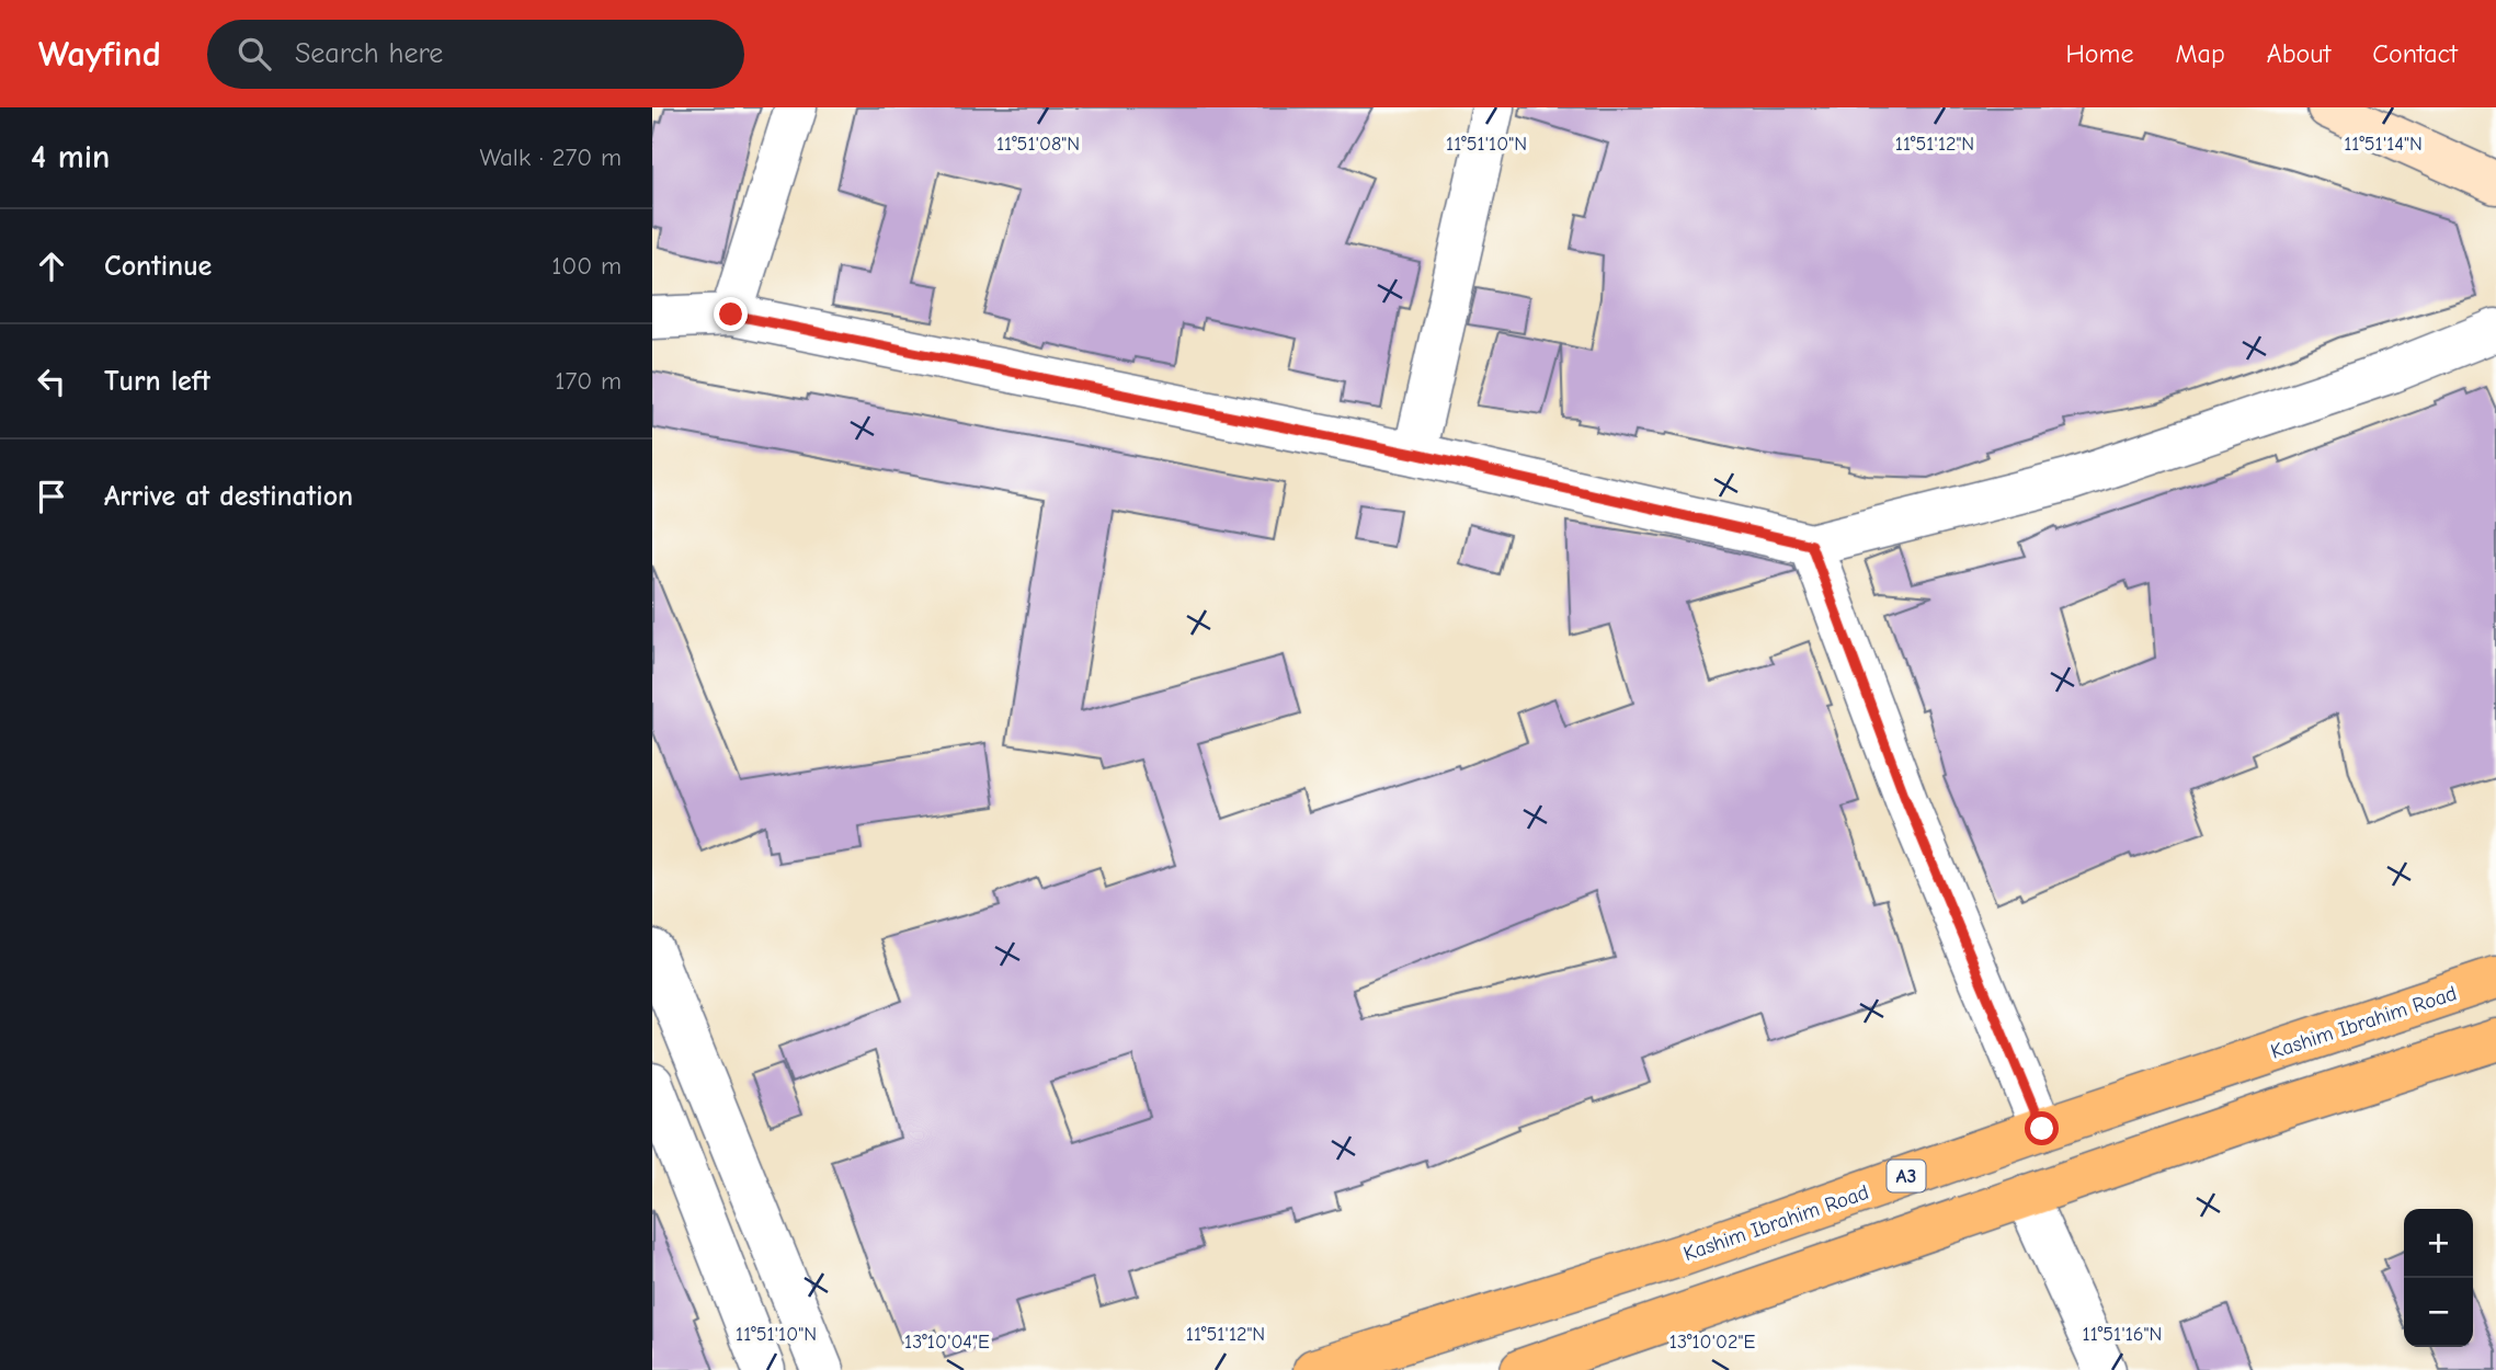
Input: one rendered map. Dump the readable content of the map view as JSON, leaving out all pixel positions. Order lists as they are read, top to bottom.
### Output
{
  "streets": {
    "highway": ["Kashim Ibrahim Road", "A3"]
  },
  "page": {
    "header": "Wayfind",
    "search": "Search here",
    "nav": [
      "Home",
      "Map",
      "About",
      "Contact"
    ],
    "heading": ["4 min", "Walk · 270 m"],
    "list": [
      ["Continue", "100 m"],
      ["Turn left", "170 m"],
      "Arrive at destination"
    ],
    "map_buttons": ["+", "−"]
  },
  "coordinates": [
    "11°51'08\"N",
    "11°51'10\"N",
    "11°51'12\"N",
    "11°51'14\"N",
    "11°51'16\"N",
    "13°10'04\"E",
    "13°10'02\"E"
  ]
}
